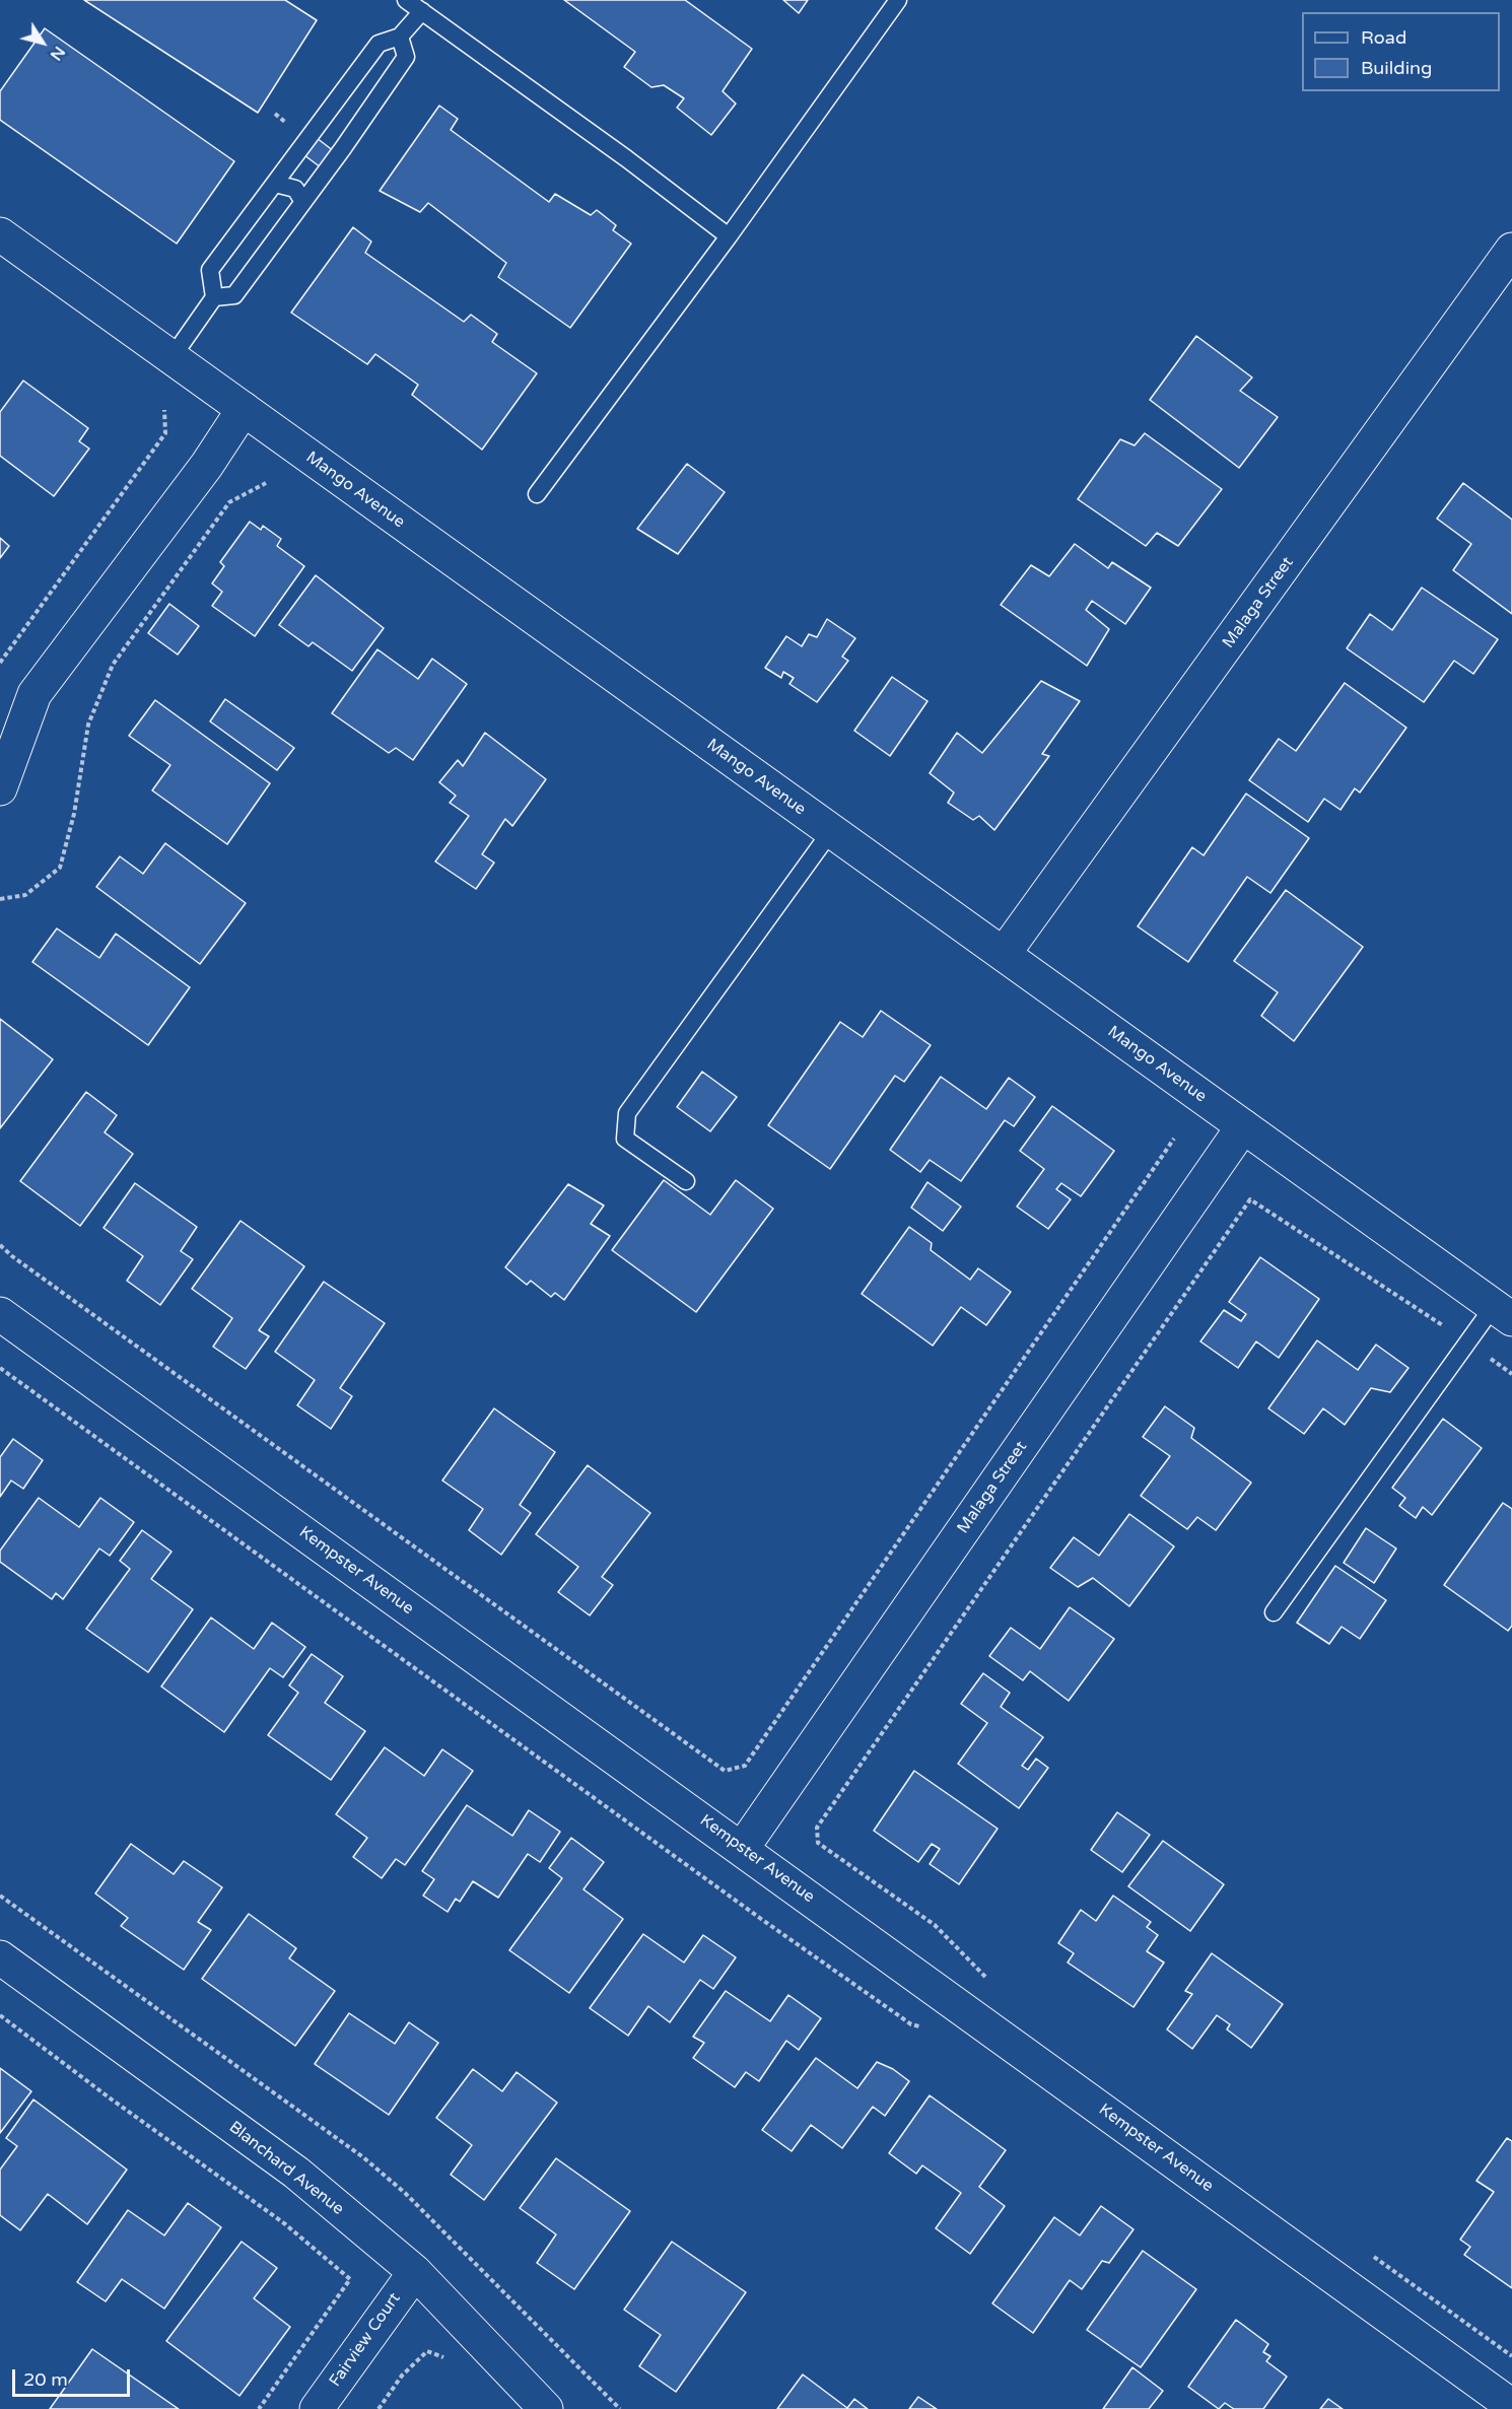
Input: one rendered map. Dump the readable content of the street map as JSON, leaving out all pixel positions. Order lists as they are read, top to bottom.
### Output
{
  "streets": {
    "street": [
      "Mango Avenue",
      "Malaga Street",
      "Kempster Avenue",
      "Blanchard Avenue",
      "Fairview Court"
    ]
  },
  "crossings": [
    ["Mango Avenue", "Malaga Street"],
    ["Malaga Street", "Kempster Avenue"],
    ["Blanchard Avenue", "Fairview Court"]
  ],
  "legend": ["Road", "Building"],
  "scale_bar": "20 m",
  "north": "bottom right"
}
